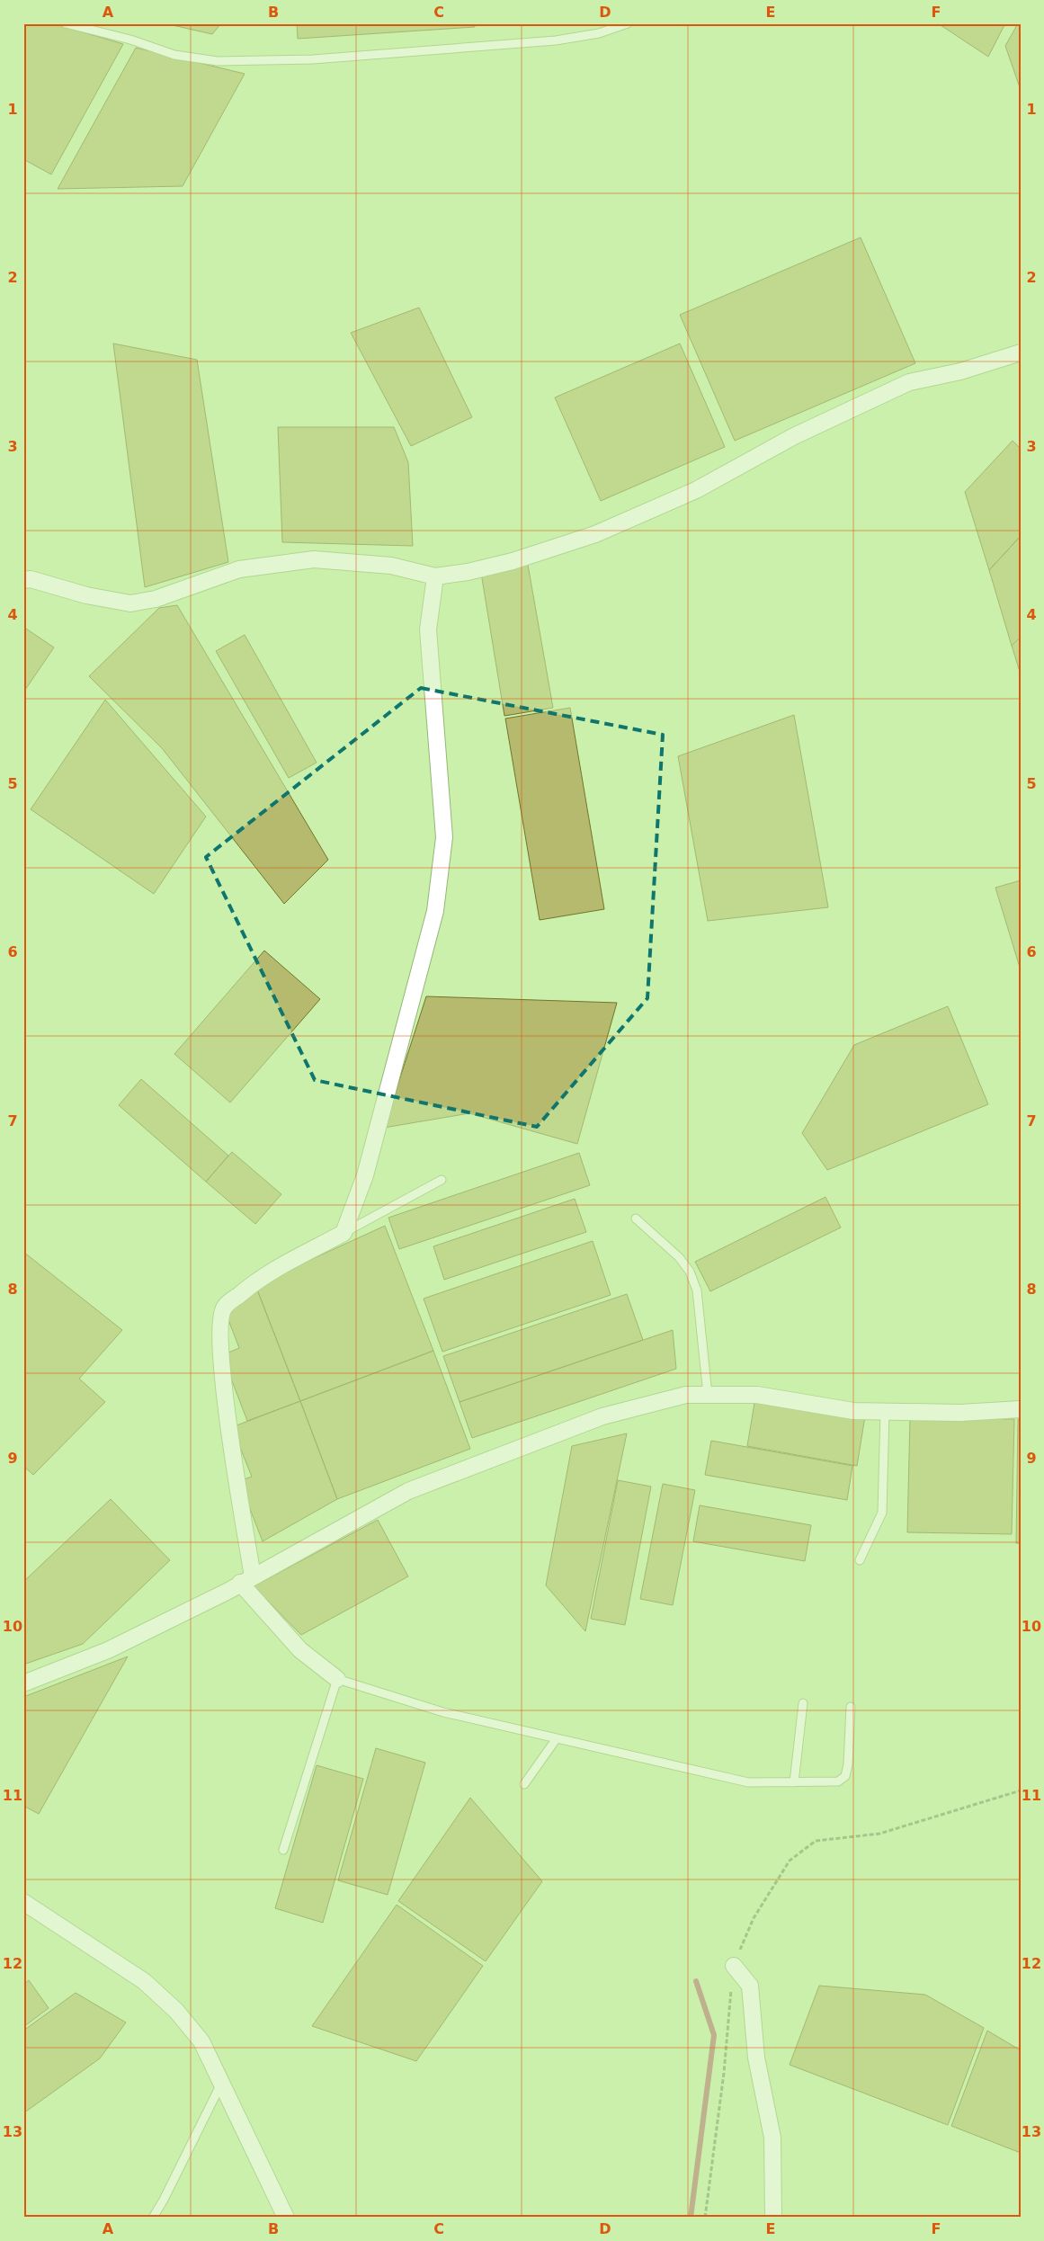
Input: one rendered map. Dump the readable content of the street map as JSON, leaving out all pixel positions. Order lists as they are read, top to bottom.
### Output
{
  "grid": {
    "columns": [
      "A",
      "B",
      "C",
      "D",
      "E",
      "F"
    ],
    "rows": [
      "1",
      "2",
      "3",
      "4",
      "5",
      "6",
      "7",
      "8",
      "9",
      "10",
      "11",
      "12",
      "13"
    ]
  }
}
